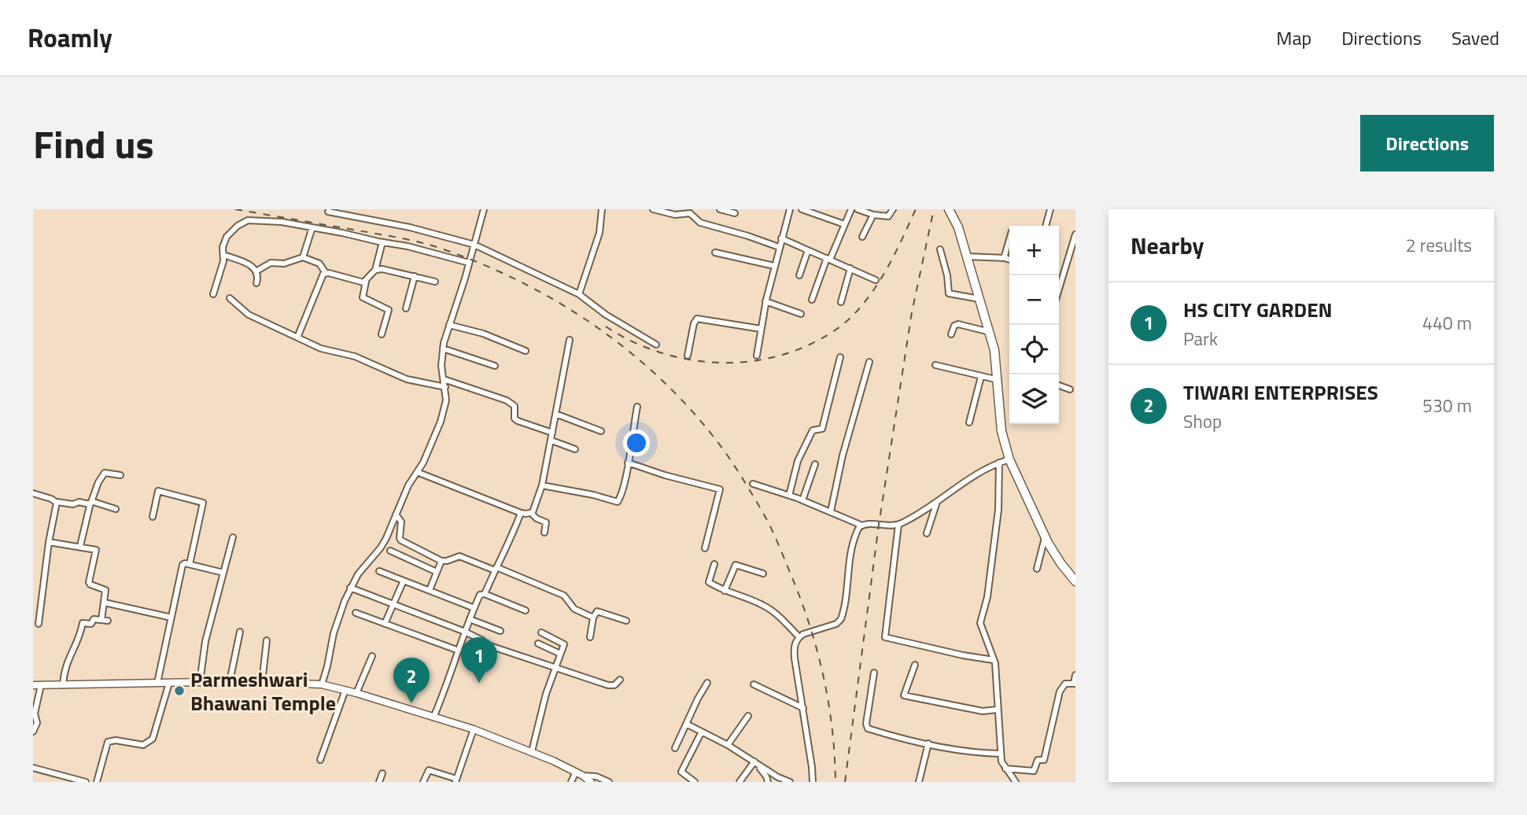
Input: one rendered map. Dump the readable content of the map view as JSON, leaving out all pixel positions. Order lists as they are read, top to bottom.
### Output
{
  "places": ["Parmeshwari Bhawani Temple"],
  "page": {
    "header": "Roamly",
    "nav": ["Map", "Directions", "Saved"],
    "title": "Find us",
    "buttons": "Directions",
    "heading": ["Nearby", "2 results"],
    "map_buttons": ["+", "−"],
    "list": [
      {
        "mark": "1",
        "name": "HS CITY GARDEN",
        "note": "Park",
        "value": "440 m"
      },
      {
        "mark": "2",
        "name": "TIWARI ENTERPRISES",
        "note": "Shop",
        "value": "530 m"
      }
    ],
    "pins": ["1", "2"]
  }
}
